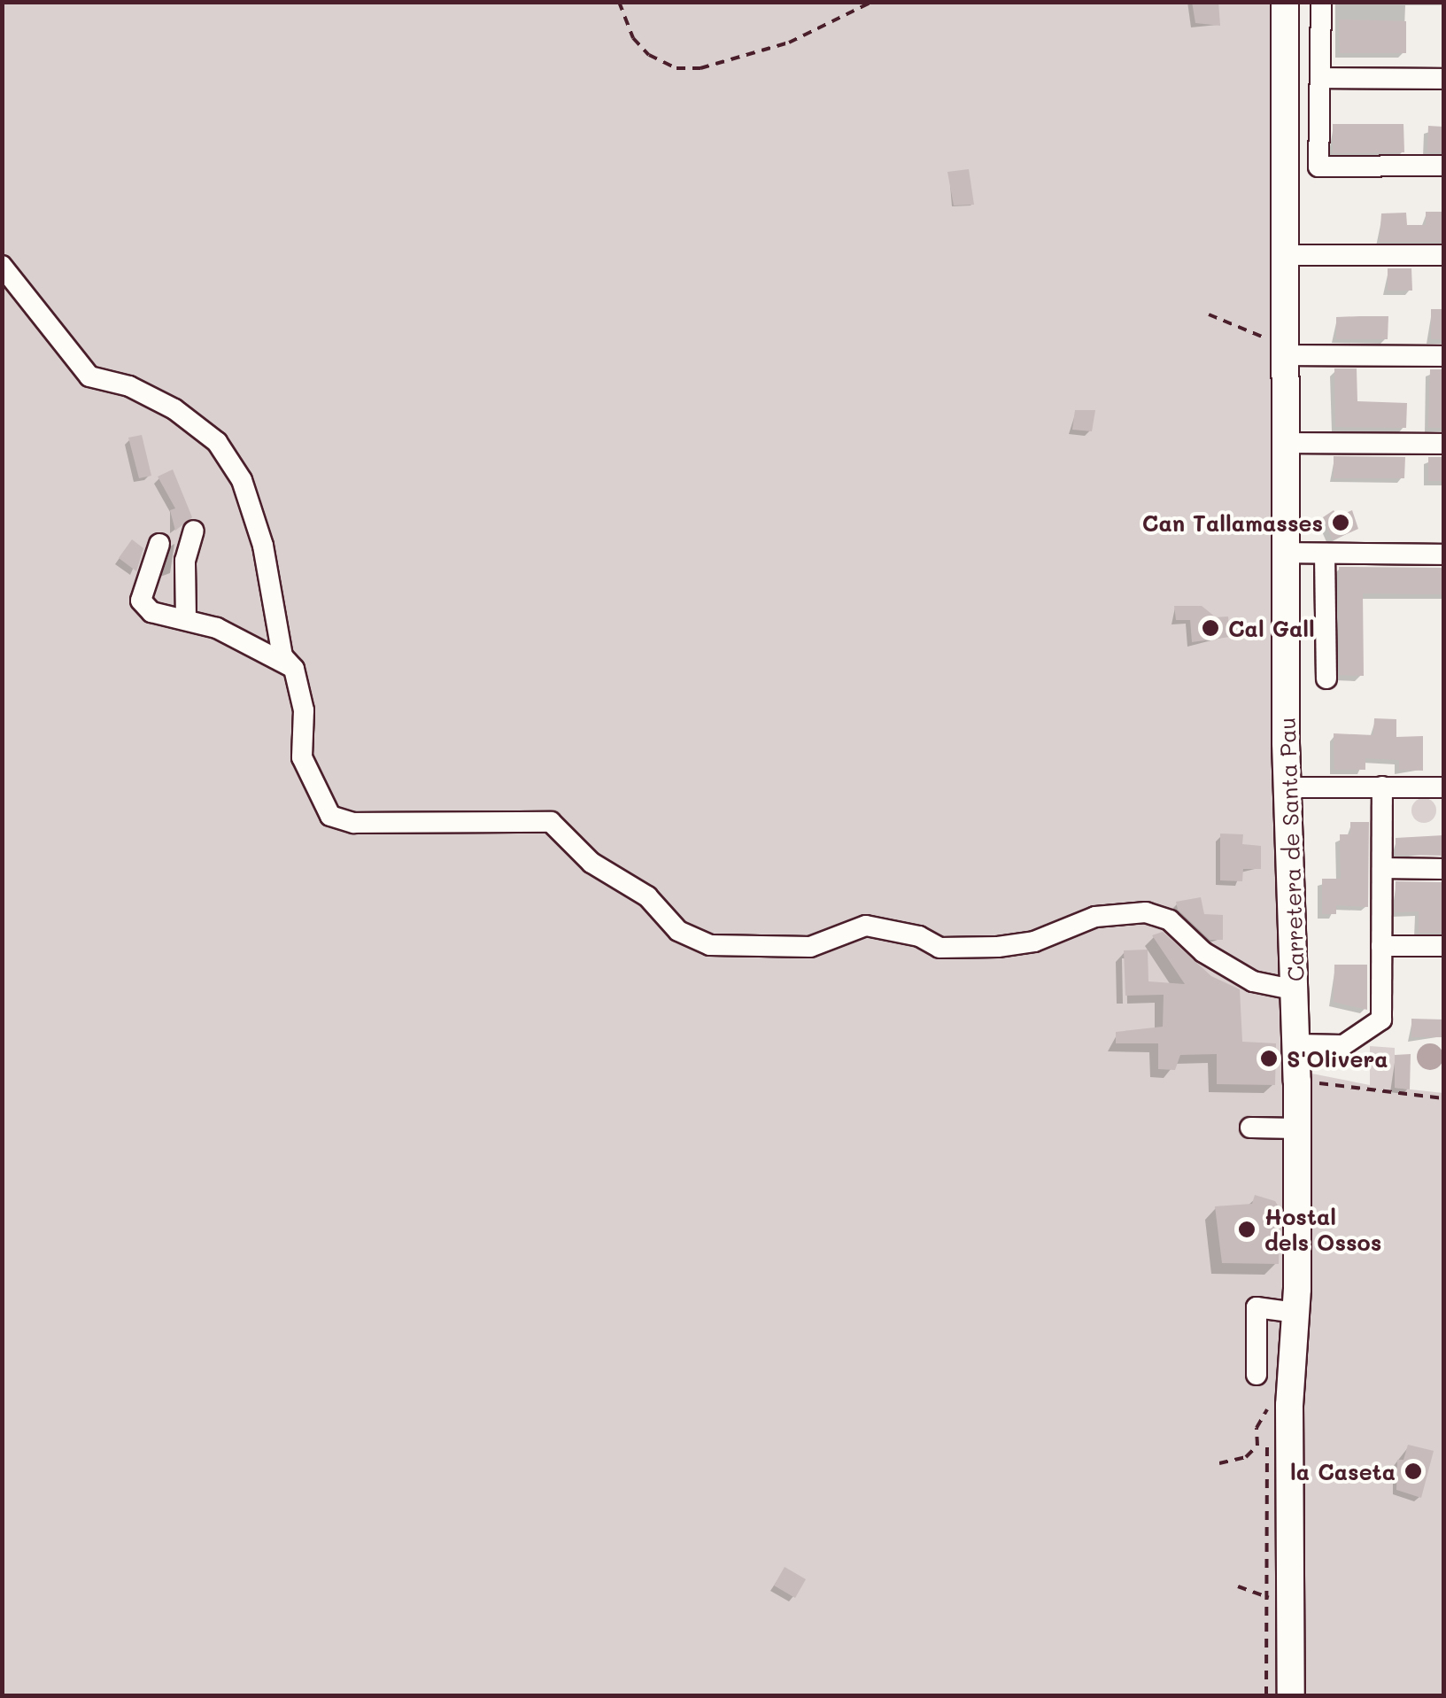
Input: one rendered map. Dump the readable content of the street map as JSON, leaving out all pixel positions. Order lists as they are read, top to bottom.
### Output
{
  "streets": {
    "main road": ["Carretera de Santa Pau"]
  },
  "places": [
    "Can Tallamasses",
    "Cal Gall",
    "S'Olivera",
    "Hostal dels Ossos",
    "la Caseta"
  ]
}
